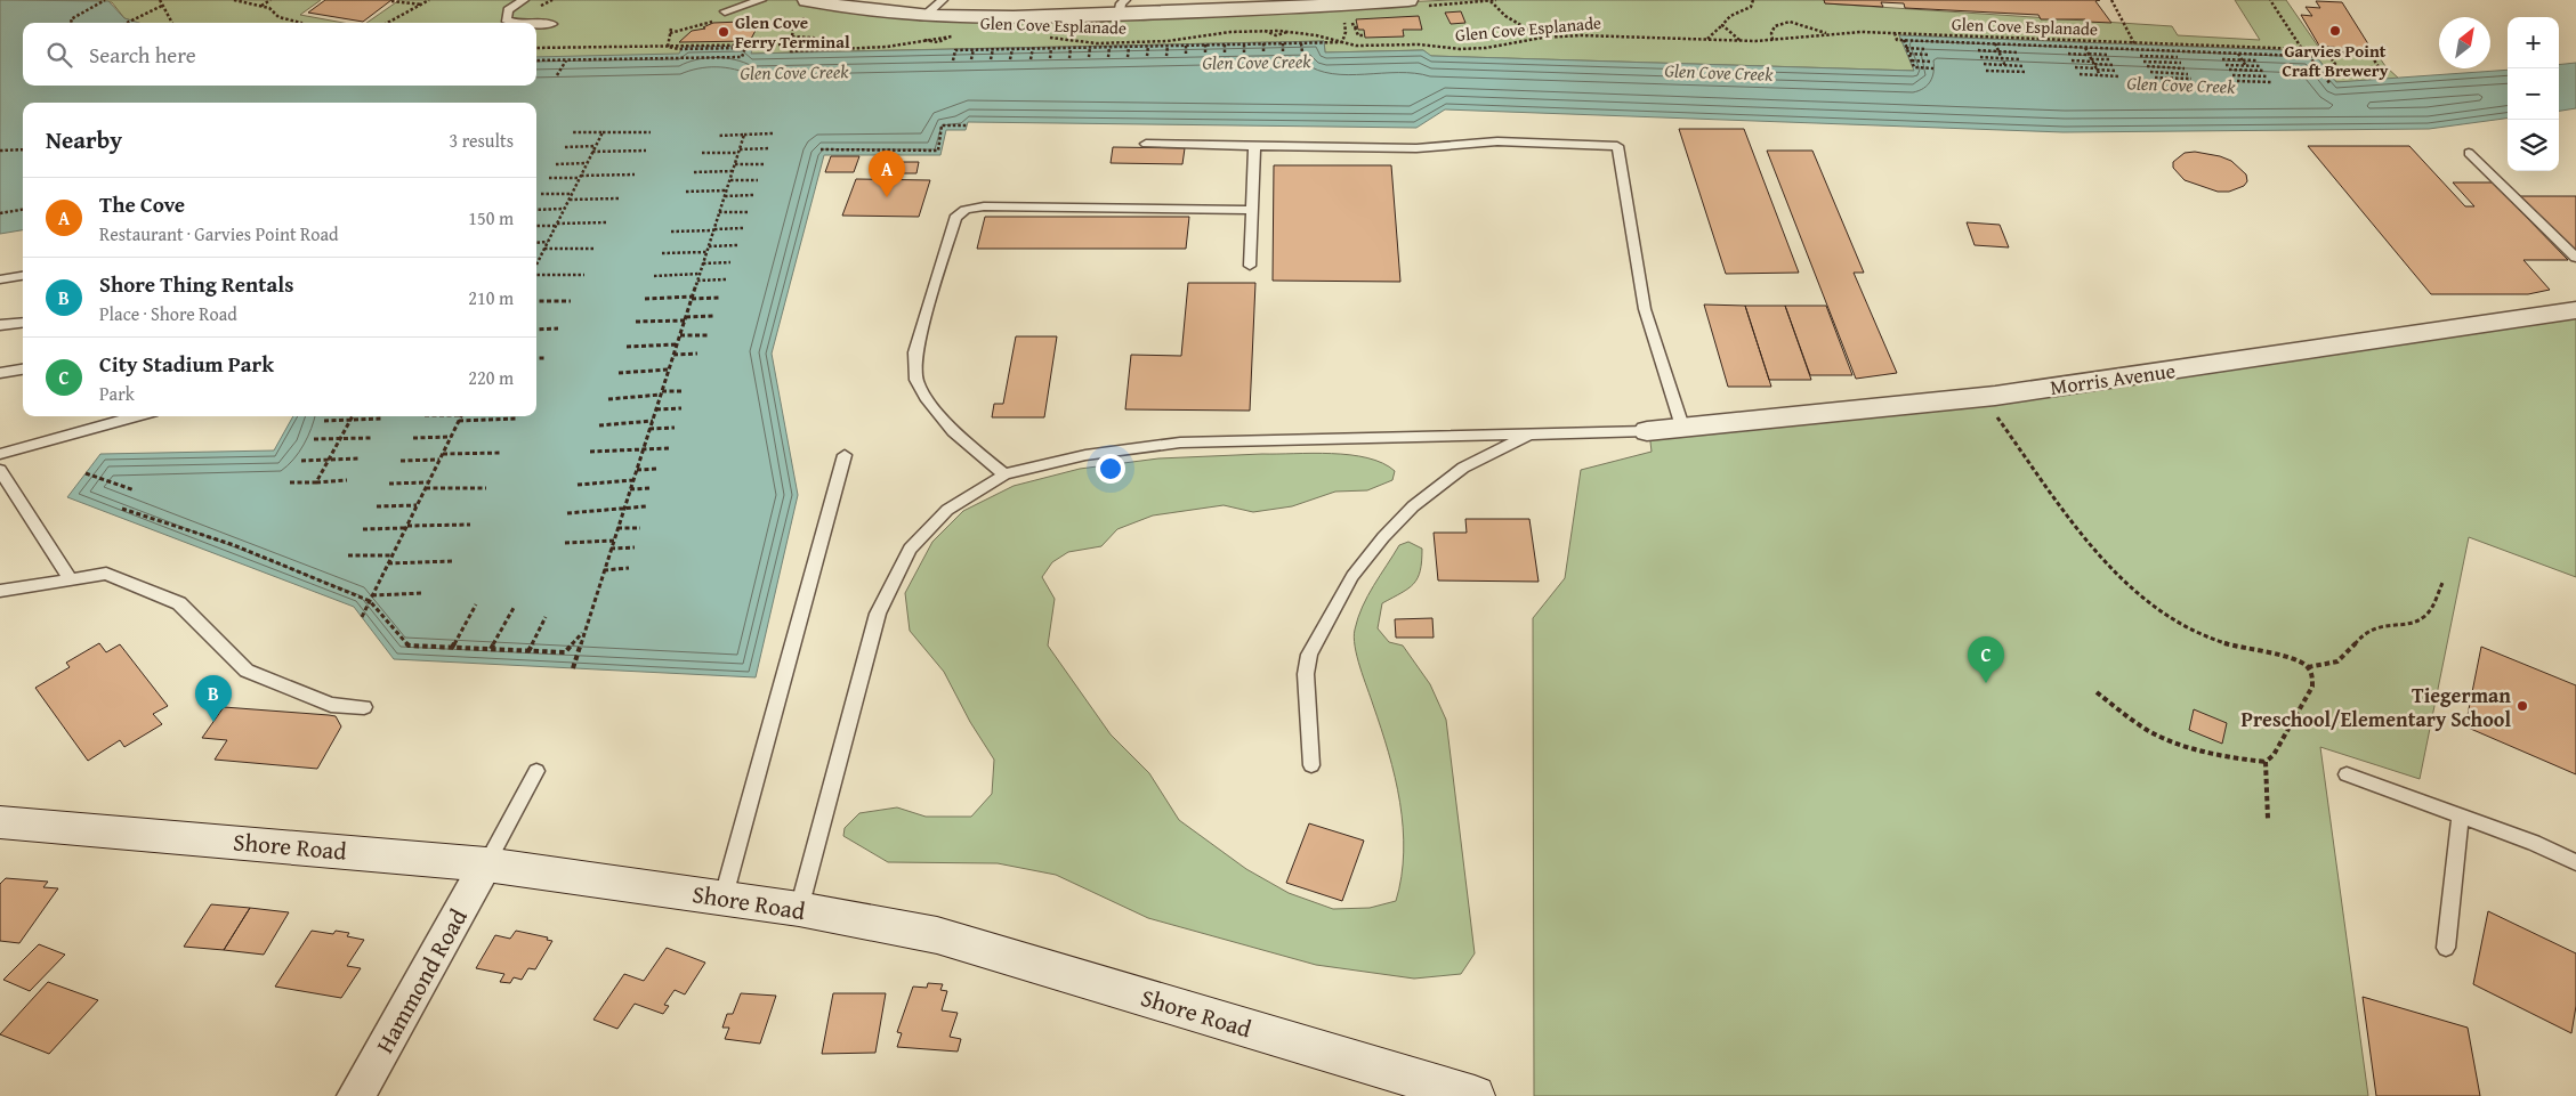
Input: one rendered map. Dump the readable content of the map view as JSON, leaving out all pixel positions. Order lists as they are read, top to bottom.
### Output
{
  "streets": {
    "main road": ["Shore Road"],
    "street": ["Morris Avenue", "Hammond Road"],
    "path": ["Glen Cove Esplanade"]
  },
  "crossings": [
    ["Shore Road", "Hammond Road"]
  ],
  "water": ["Glen Cove Creek"],
  "places": ["Garvies Point Craft Brewery", "Glen Cove Ferry Terminal", "Tiegerman Preschool/Elementary School"],
  "north": "top right",
  "page": {
    "map_buttons": ["+", "−"],
    "search": "Search here",
    "heading": ["Nearby", "3 results"],
    "pins": ["A", "C", "B"],
    "list": [
      {
        "mark": "A",
        "name": "The Cove",
        "note": "Restaurant · Garvies Point Road",
        "value": "150 m"
      },
      {
        "mark": "B",
        "name": "Shore Thing Rentals",
        "note": "Place · Shore Road",
        "value": "210 m"
      },
      {
        "mark": "C",
        "name": "City Stadium Park",
        "note": "Park",
        "value": "220 m"
      }
    ]
  }
}
